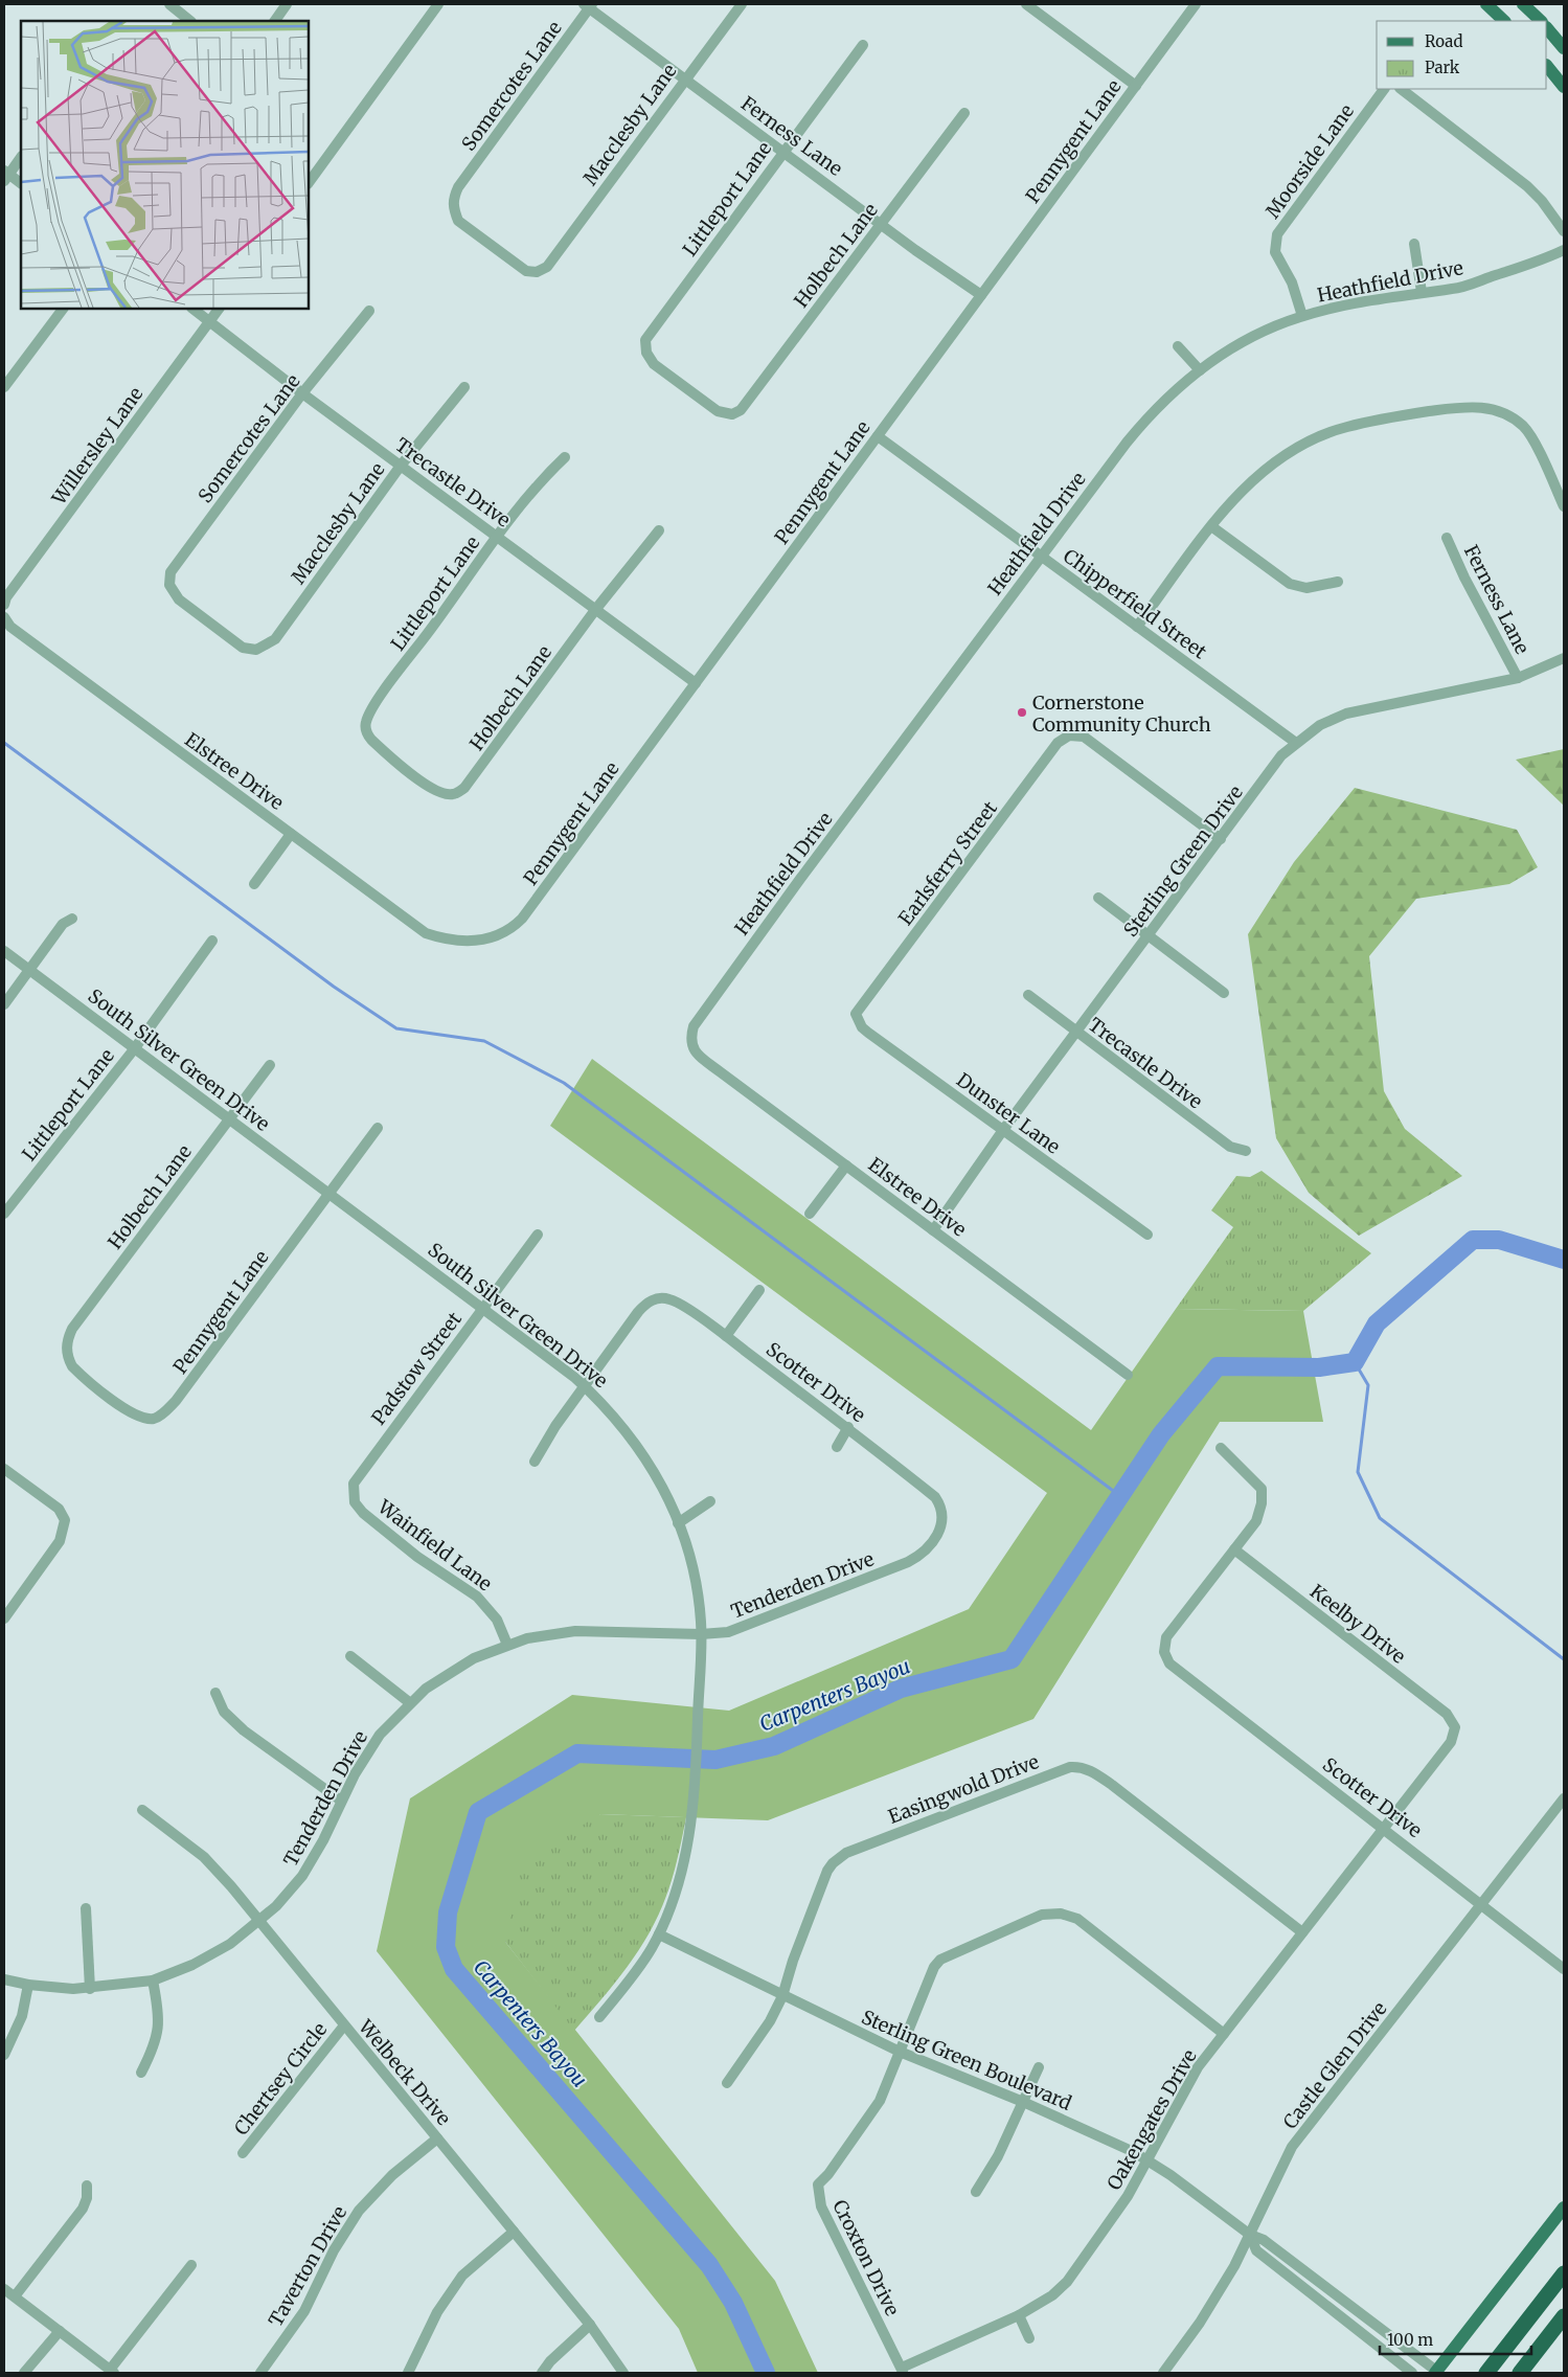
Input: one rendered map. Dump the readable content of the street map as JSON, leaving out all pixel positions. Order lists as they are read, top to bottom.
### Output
{
  "streets": {
    "street": [
      "Somercotes Lane",
      "Macclesby Lane",
      "Ferness Lane",
      "Pennygent Lane",
      "Moorside Lane",
      "Littleport Lane",
      "Holbech Lane",
      "Heathfield Drive",
      "Willersley Lane",
      "Trecastle Drive",
      "Chipperfield Street",
      "Elstree Drive",
      "Sterling Green Drive",
      "Earlsferry Street",
      "South Silver Green Drive",
      "Dunster Lane",
      "Padstow Street",
      "Scotter Drive",
      "Wainfield Lane",
      "Tenderden Drive",
      "Keelby Drive",
      "Easingwold Drive",
      "Sterling Green Boulevard",
      "Castle Glen Drive",
      "Welbeck Drive",
      "Chertsey Circle",
      "Oakengates Drive",
      "Croxton Drive",
      "Taverton Drive"
    ]
  },
  "crossings": [
    ["Somercotes Lane", "Macclesby Lane"],
    ["Somercotes Lane", "Ferness Lane"],
    ["Somercotes Lane", "Trecastle Drive"],
    ["Macclesby Lane", "Ferness Lane"],
    ["Macclesby Lane", "Trecastle Drive"],
    ["Ferness Lane", "Pennygent Lane"],
    ["Ferness Lane", "Littleport Lane"],
    ["Ferness Lane", "Holbech Lane"],
    ["Ferness Lane", "Sterling Green Drive"],
    ["Pennygent Lane", "Holbech Lane"],
    ["Pennygent Lane", "Trecastle Drive"],
    ["Pennygent Lane", "Chipperfield Street"],
    ["Pennygent Lane", "Elstree Drive"],
    ["Pennygent Lane", "South Silver Green Drive"],
    ["Moorside Lane", "Heathfield Drive"],
    ["Littleport Lane", "Holbech Lane"],
    ["Littleport Lane", "Trecastle Drive"],
    ["Littleport Lane", "South Silver Green Drive"],
    ["Holbech Lane", "Trecastle Drive"],
    ["Holbech Lane", "South Silver Green Drive"],
    ["Heathfield Drive", "Chipperfield Street"],
    ["Heathfield Drive", "Elstree Drive"],
    ["Willersley Lane", "Trecastle Drive"],
    ["Trecastle Drive", "Sterling Green Drive"],
    ["Chipperfield Street", "Sterling Green Drive"],
    ["Elstree Drive", "Sterling Green Drive"],
    ["Sterling Green Drive", "Earlsferry Street"],
    ["Sterling Green Drive", "Dunster Lane"],
    ["Earlsferry Street", "Dunster Lane"],
    ["South Silver Green Drive", "Padstow Street"],
    ["South Silver Green Drive", "Scotter Drive"],
    ["South Silver Green Drive", "Tenderden Drive"],
    ["South Silver Green Drive", "Sterling Green Boulevard"],
    ["Padstow Street", "Wainfield Lane"],
    ["Scotter Drive", "Tenderden Drive"],
    ["Scotter Drive", "Keelby Drive"],
    ["Scotter Drive", "Castle Glen Drive"],
    ["Scotter Drive", "Oakengates Drive"],
    ["Wainfield Lane", "Tenderden Drive"],
    ["Tenderden Drive", "Welbeck Drive"],
    ["Keelby Drive", "Oakengates Drive"],
    ["Easingwold Drive", "Sterling Green Boulevard"],
    ["Easingwold Drive", "Oakengates Drive"],
    ["Sterling Green Boulevard", "Castle Glen Drive"],
    ["Sterling Green Boulevard", "Oakengates Drive"],
    ["Sterling Green Boulevard", "Croxton Drive"],
    ["Welbeck Drive", "Chertsey Circle"],
    ["Welbeck Drive", "Taverton Drive"],
    ["Oakengates Drive", "Croxton Drive"]
  ],
  "water": ["Carpenters Bayou"],
  "places": ["Cornerstone Community Church"],
  "legend": ["Road", "Park"],
  "scale_bar": "100 m"
}
